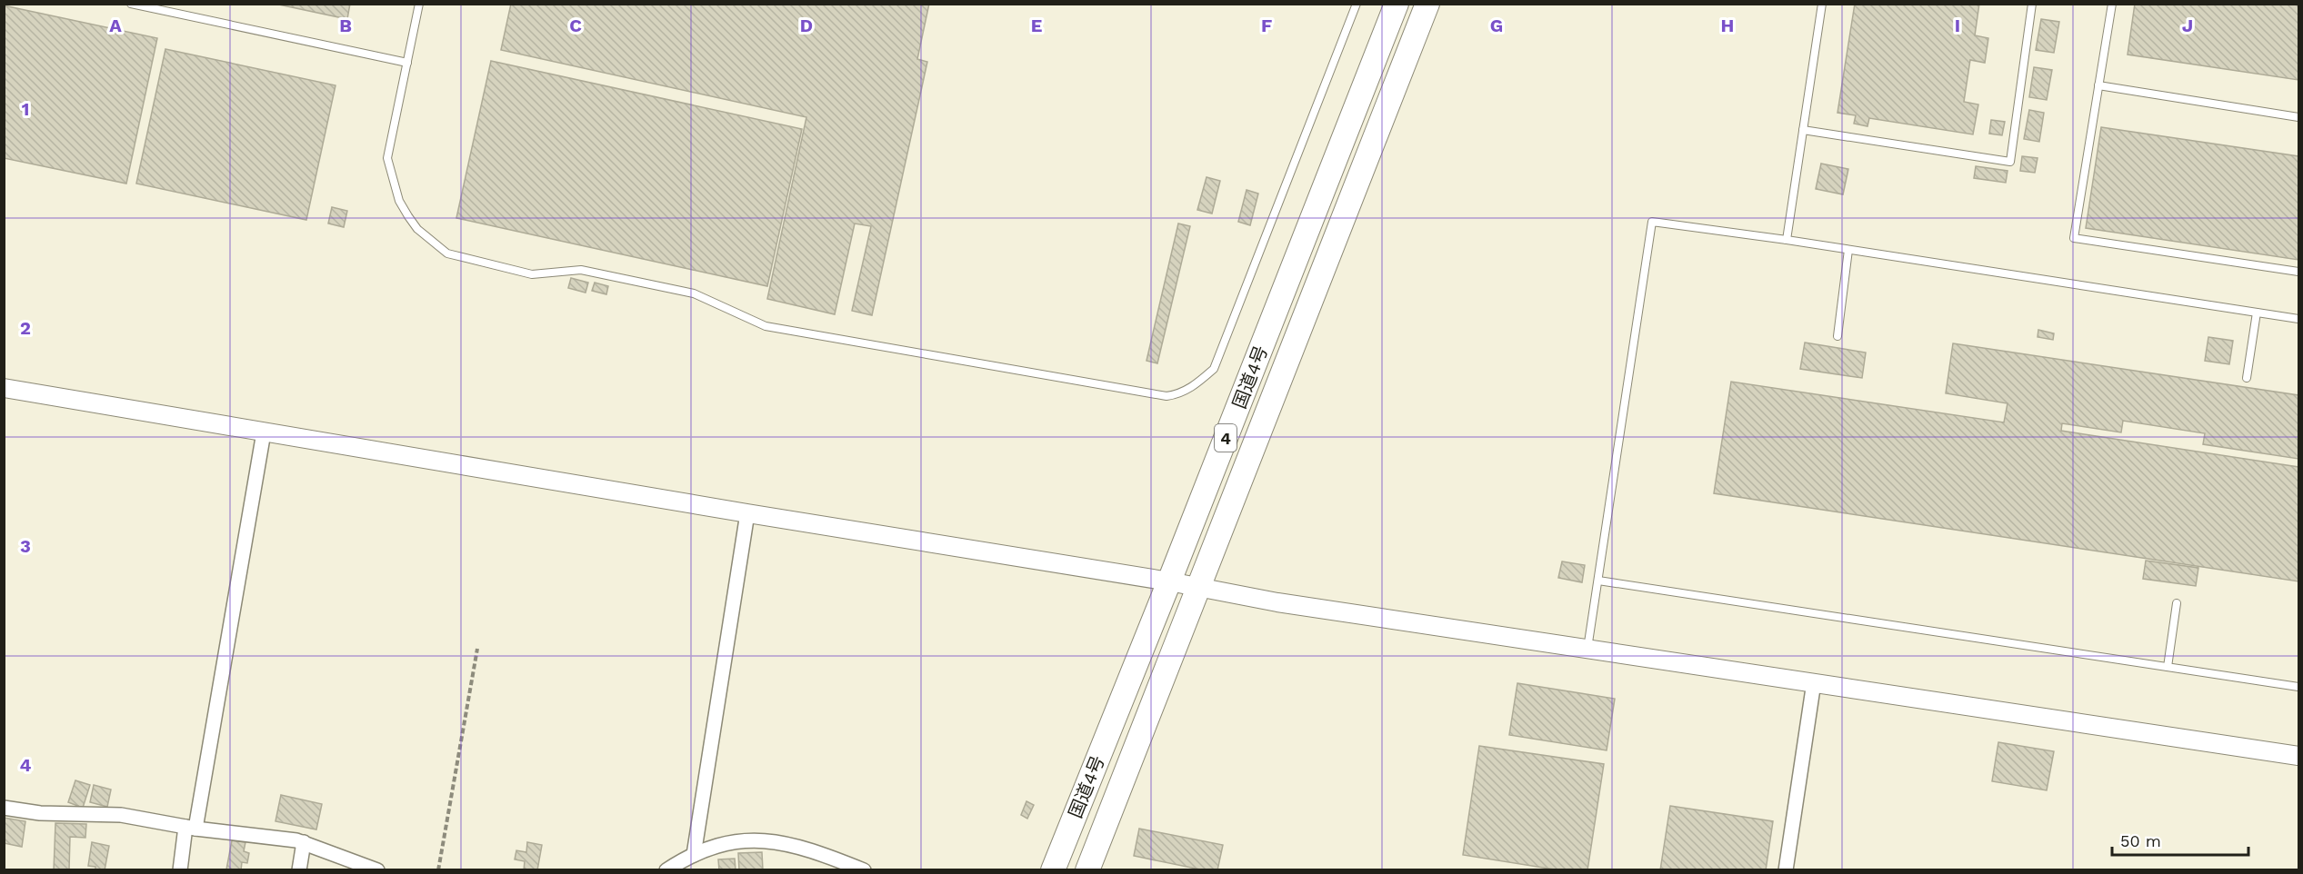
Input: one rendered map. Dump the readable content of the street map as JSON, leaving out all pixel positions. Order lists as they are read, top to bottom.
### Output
{
  "streets": {
    "highway": ["国道4号", "4"]
  },
  "scale_bar": "50 m",
  "grid": {
    "columns": [
      "A",
      "B",
      "C",
      "D",
      "E",
      "F",
      "G",
      "H",
      "I",
      "J"
    ],
    "rows": [
      "1",
      "2",
      "3",
      "4"
    ]
  }
}
